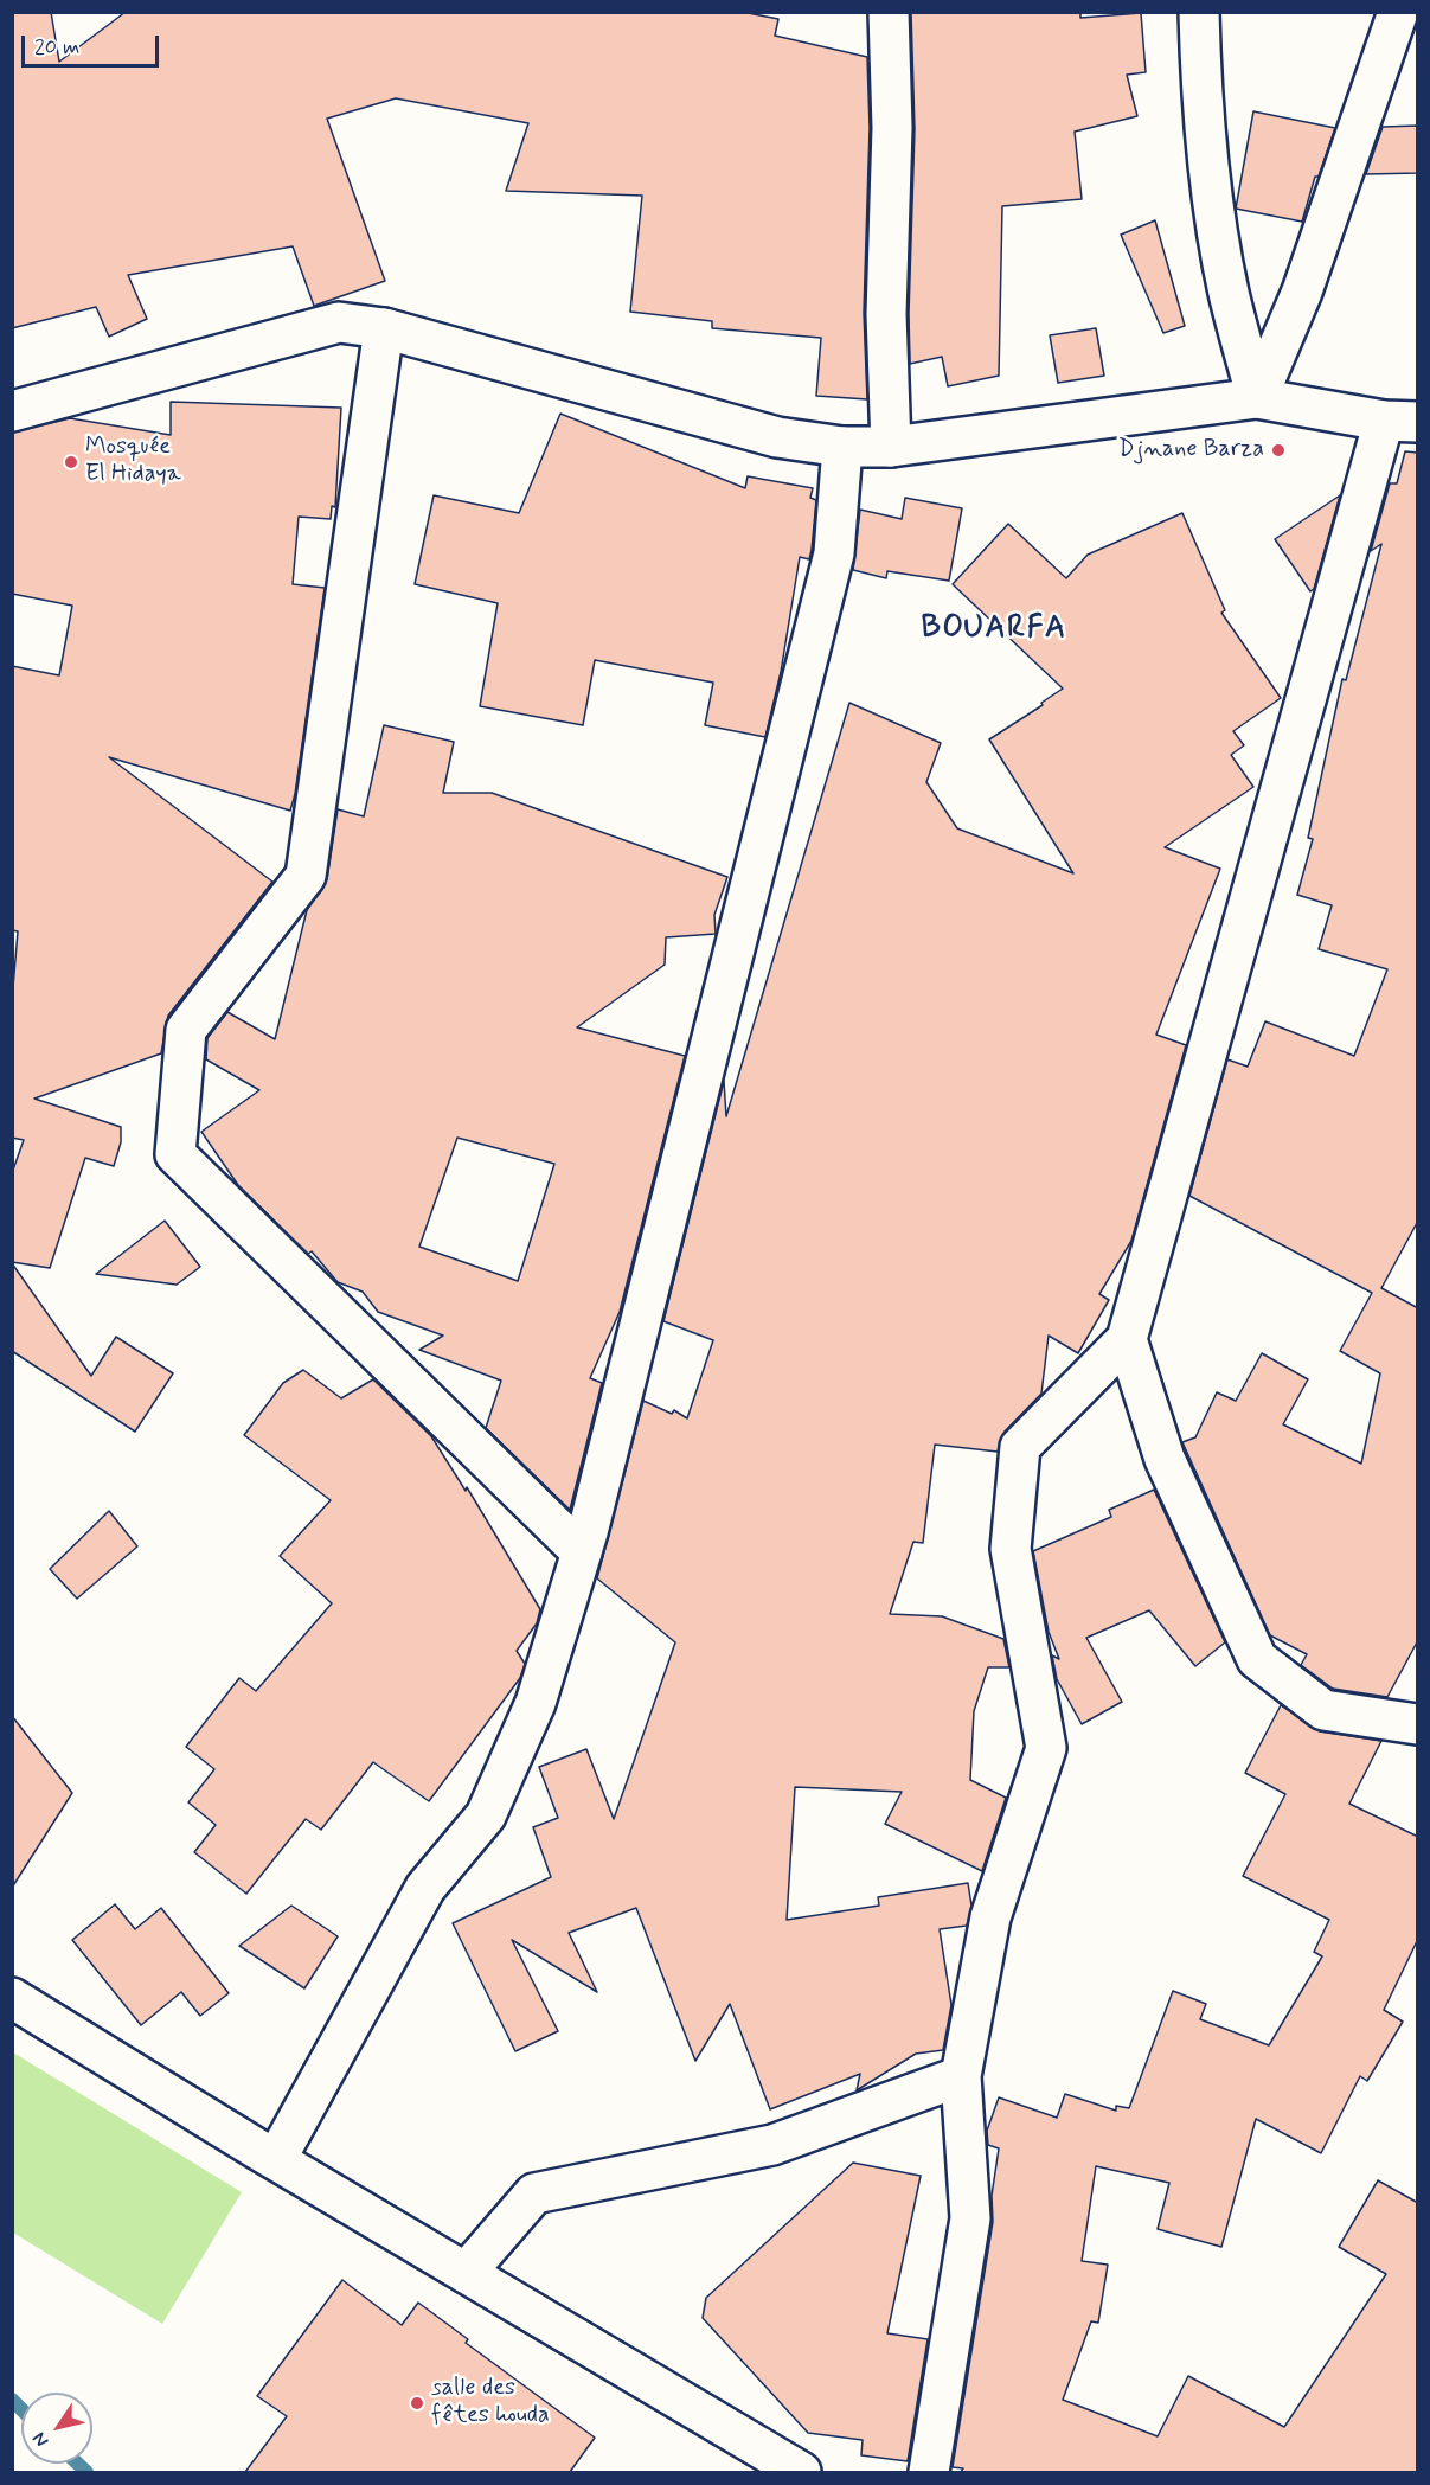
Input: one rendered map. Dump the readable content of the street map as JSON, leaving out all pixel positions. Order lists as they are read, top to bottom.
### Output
{
  "districts": ["BOUARFA"],
  "places": ["Djnane Barza", "Mosquée El Hidaya", "salle des fêtes houda"],
  "scale_bar": "20 m",
  "north": "bottom left"
}
